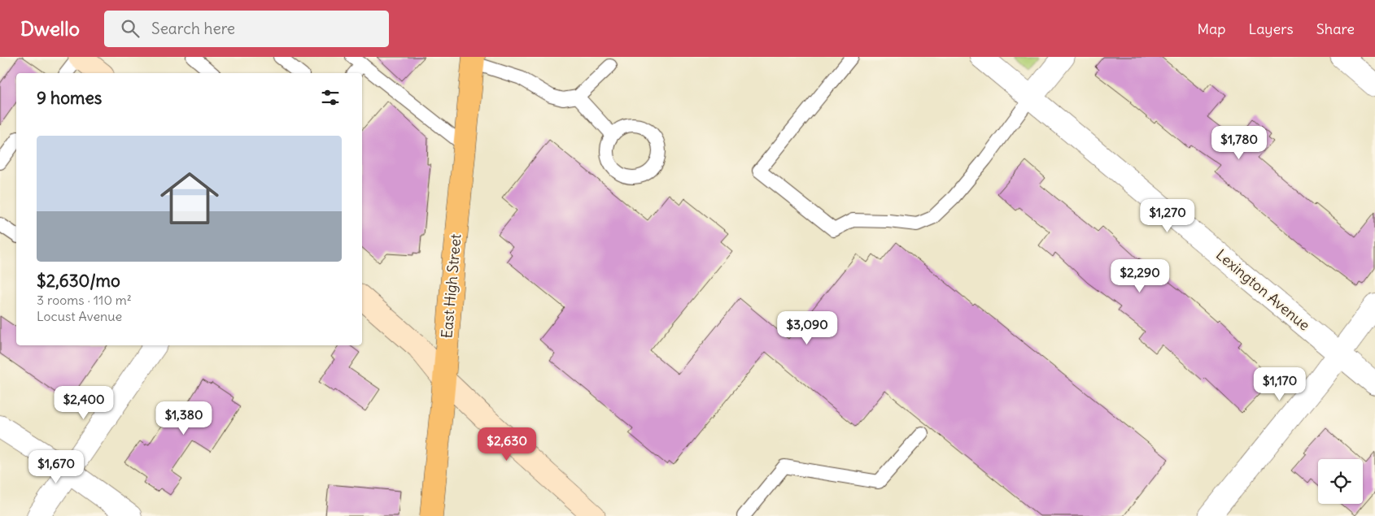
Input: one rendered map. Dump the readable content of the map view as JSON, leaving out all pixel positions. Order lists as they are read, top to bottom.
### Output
{
  "streets": {
    "main road": ["East High Street"],
    "street": ["Lexington Avenue"]
  },
  "page": {
    "header": "Dwello",
    "search": "Search here",
    "nav": ["Map", "Layers", "Share"],
    "heading": "9 homes",
    "list": [
      {
        "name": "$2,630/mo",
        "note": "3 rooms · 110 m² · Locust Avenue"
      }
    ],
    "price": [
      "$1,780",
      "$1,270",
      "$2,290",
      "$3,090",
      "$1,170",
      "$2,400",
      "$1,380",
      "$2,630",
      "$1,670"
    ]
  }
}
